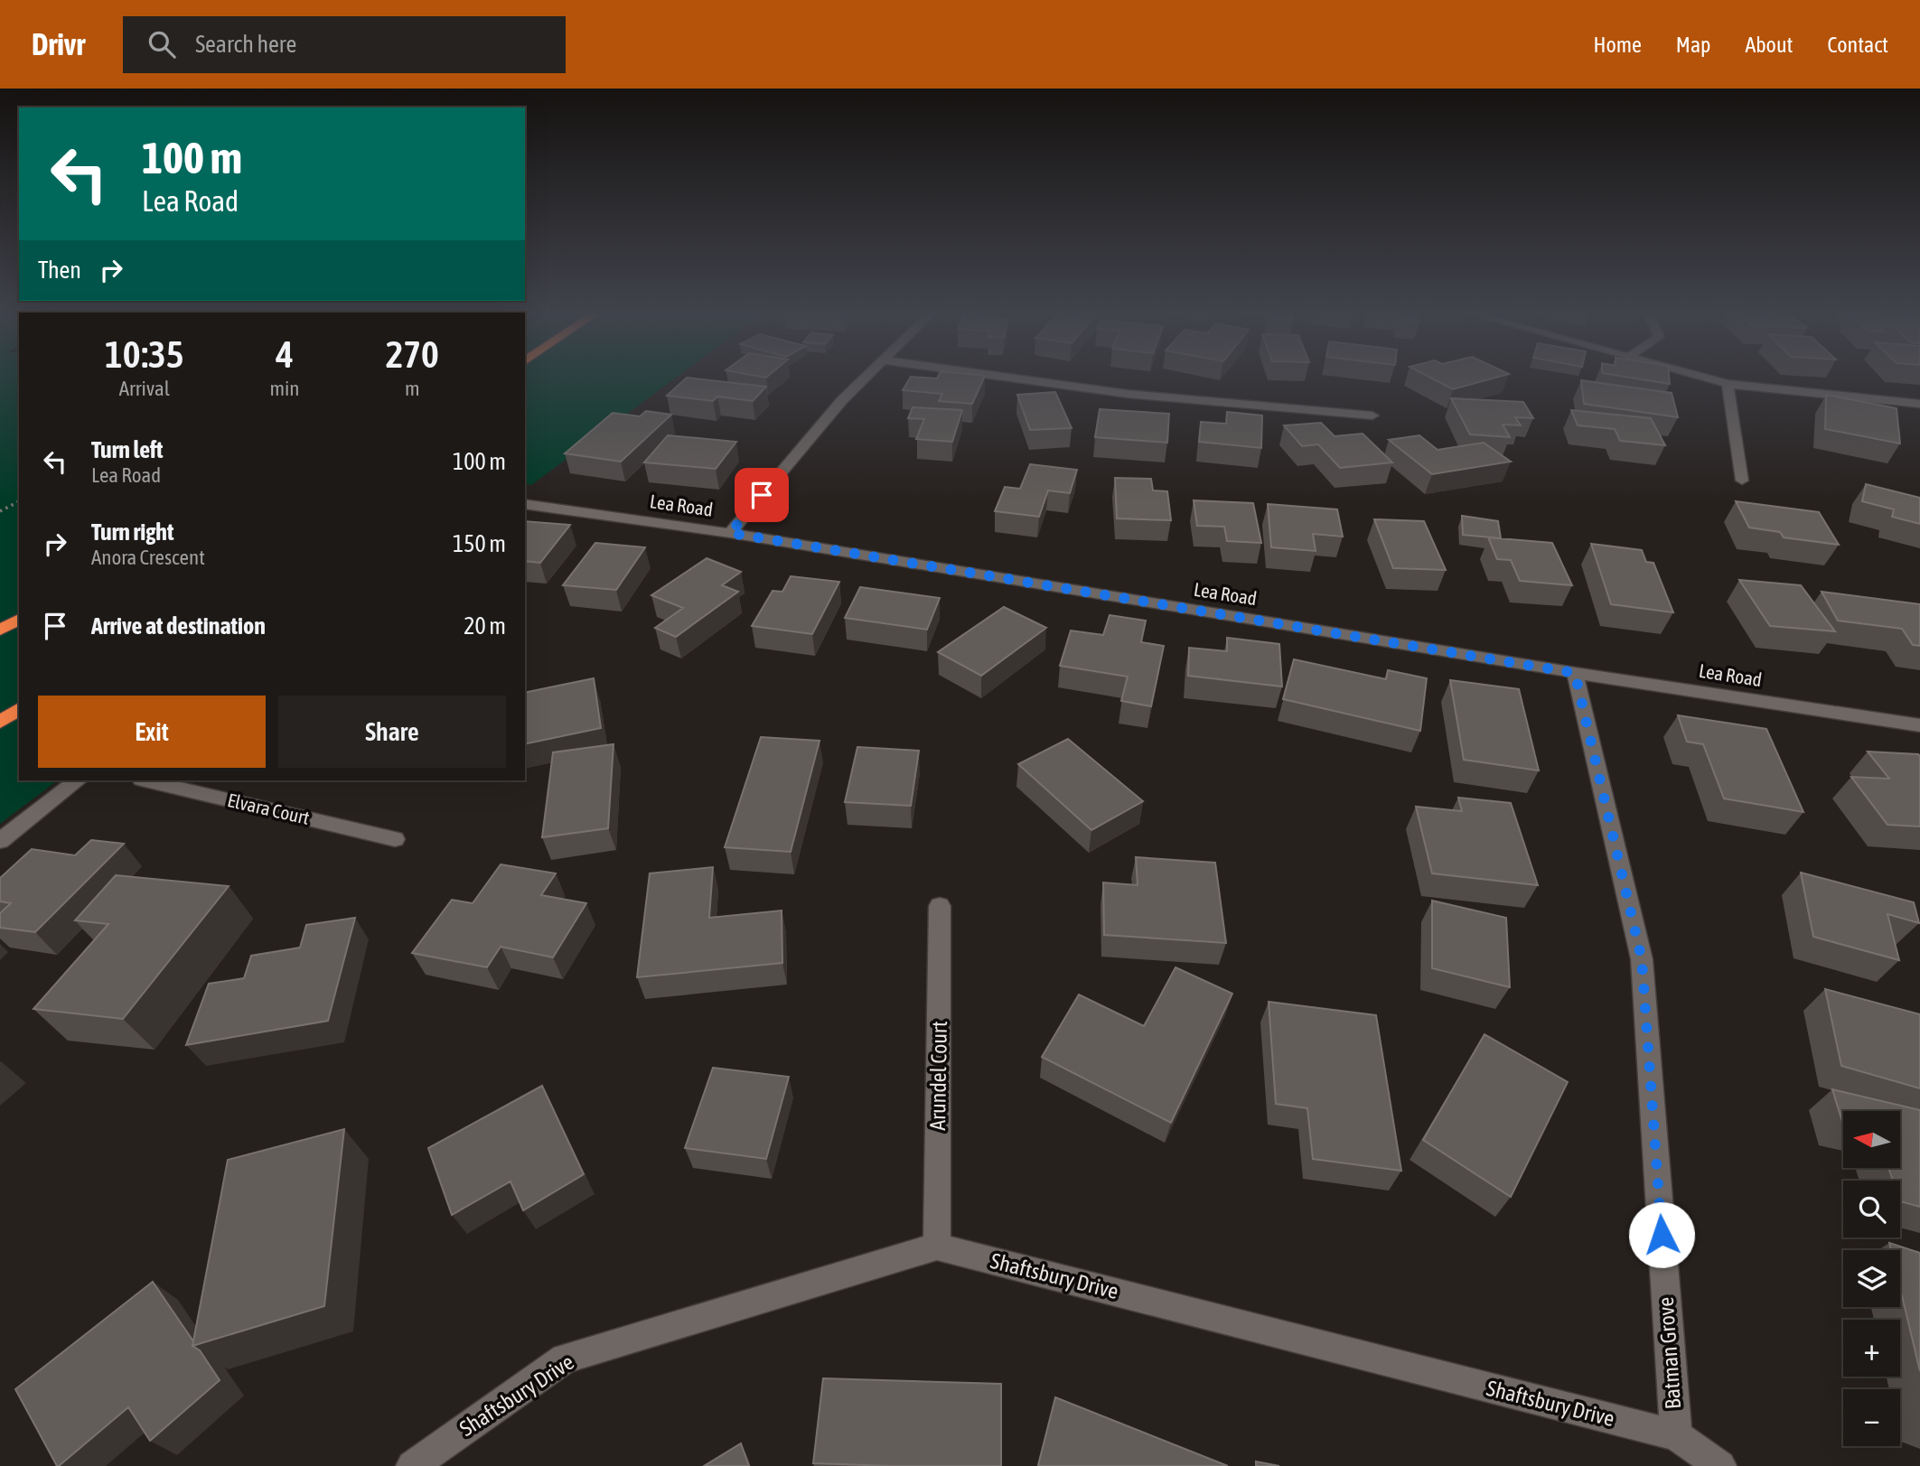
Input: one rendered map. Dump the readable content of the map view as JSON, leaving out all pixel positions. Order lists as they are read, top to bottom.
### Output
{
  "streets": {
    "street": [
      "Lea Road",
      "Elvara Court",
      "Arundel Court",
      "Shaftsbury Drive",
      "Batman Grove"
    ]
  },
  "crossings": [
    ["Lea Road", "Batman Grove"],
    ["Arundel Court", "Shaftsbury Drive"],
    ["Shaftsbury Drive", "Batman Grove"]
  ],
  "north": "left",
  "page": {
    "header": "Drivr",
    "search": "Search here",
    "nav": [
      "Home",
      "Map",
      "About",
      "Contact"
    ],
    "turn": ["100 m", "Lea Road"],
    "then": "Then",
    "eta": [
      "10:35",
      "Arrival",
      "4",
      "min",
      "270",
      "m"
    ],
    "list": [
      {
        "name": "Turn left",
        "note": "Lea Road",
        "value": "100 m"
      },
      {
        "name": "Turn right",
        "note": "Anora Crescent",
        "value": "150 m"
      },
      {
        "name": "Arrive at destination",
        "value": "20 m"
      }
    ],
    "buttons": ["Exit", "Share"],
    "map_buttons": ["+", "−"]
  }
}
